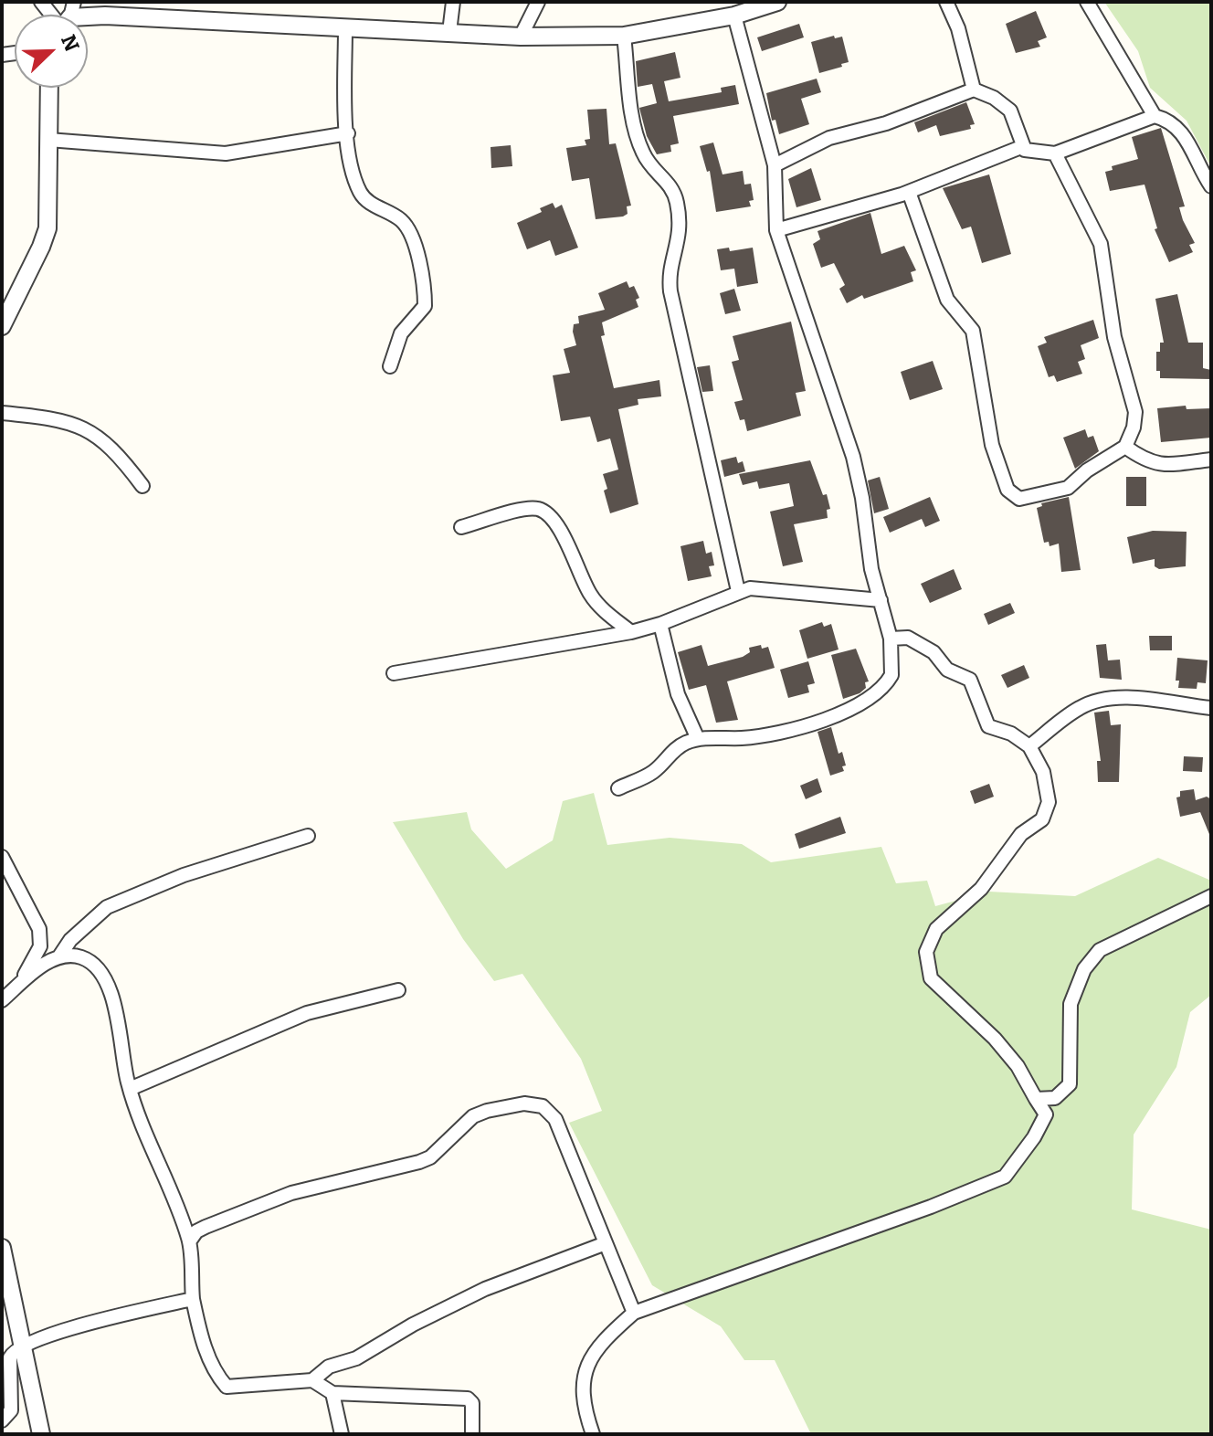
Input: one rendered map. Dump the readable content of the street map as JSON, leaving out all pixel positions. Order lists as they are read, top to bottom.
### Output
{
  "north": "top right"
}
